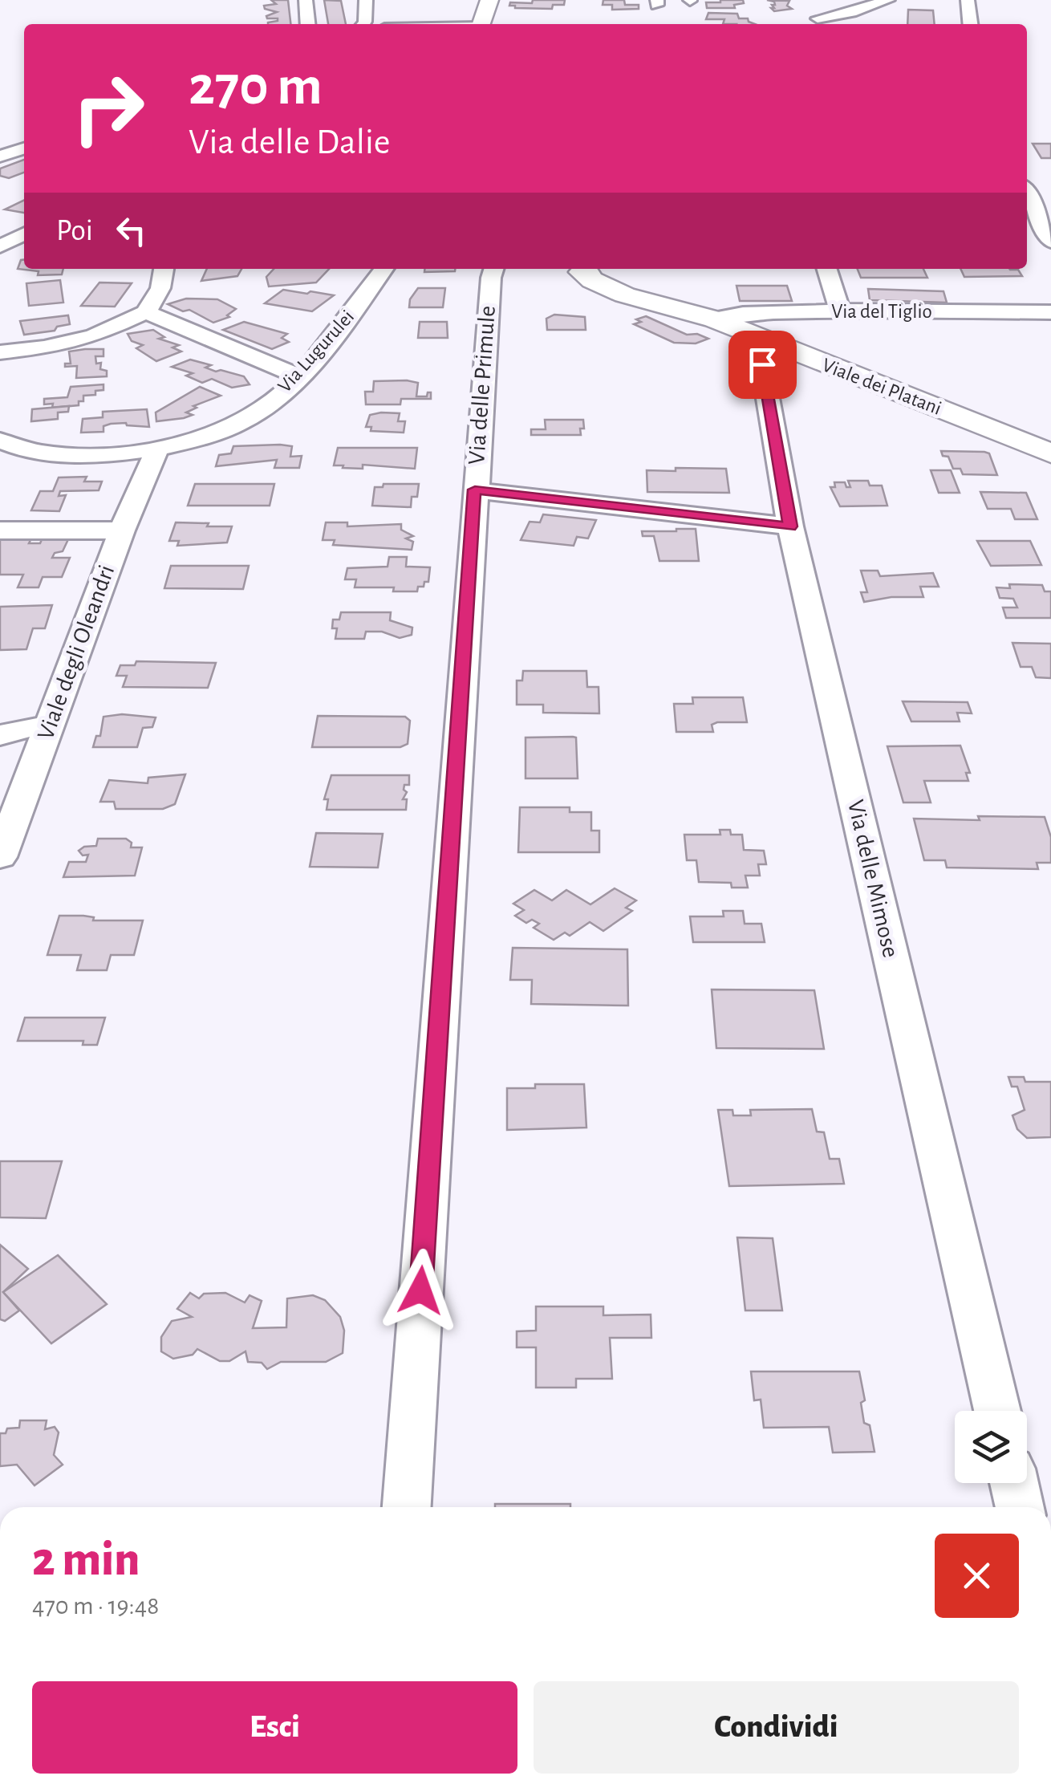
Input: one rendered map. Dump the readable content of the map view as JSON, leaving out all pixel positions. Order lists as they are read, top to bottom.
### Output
{
  "streets": {
    "main road": ["Viale dei Platani"],
    "street": [
      "Via del Tiglio",
      "Via Lugurulei",
      "Via delle Primule",
      "Viale degli Oleandri",
      "Via delle Mimose"
    ]
  },
  "crossings": [
    ["Via del Tiglio", "Viale dei Platani"],
    ["Via Lugurulei", "Viale degli Oleandri"],
    ["Viale dei Platani", "Via delle Mimose"]
  ],
  "page": {
    "turn": ["270 m", "Via delle Dalie"],
    "then": "Poi",
    "heading": ["2 min", "470 m · 19:48"],
    "buttons": ["Esci", "Condividi"]
  }
}
